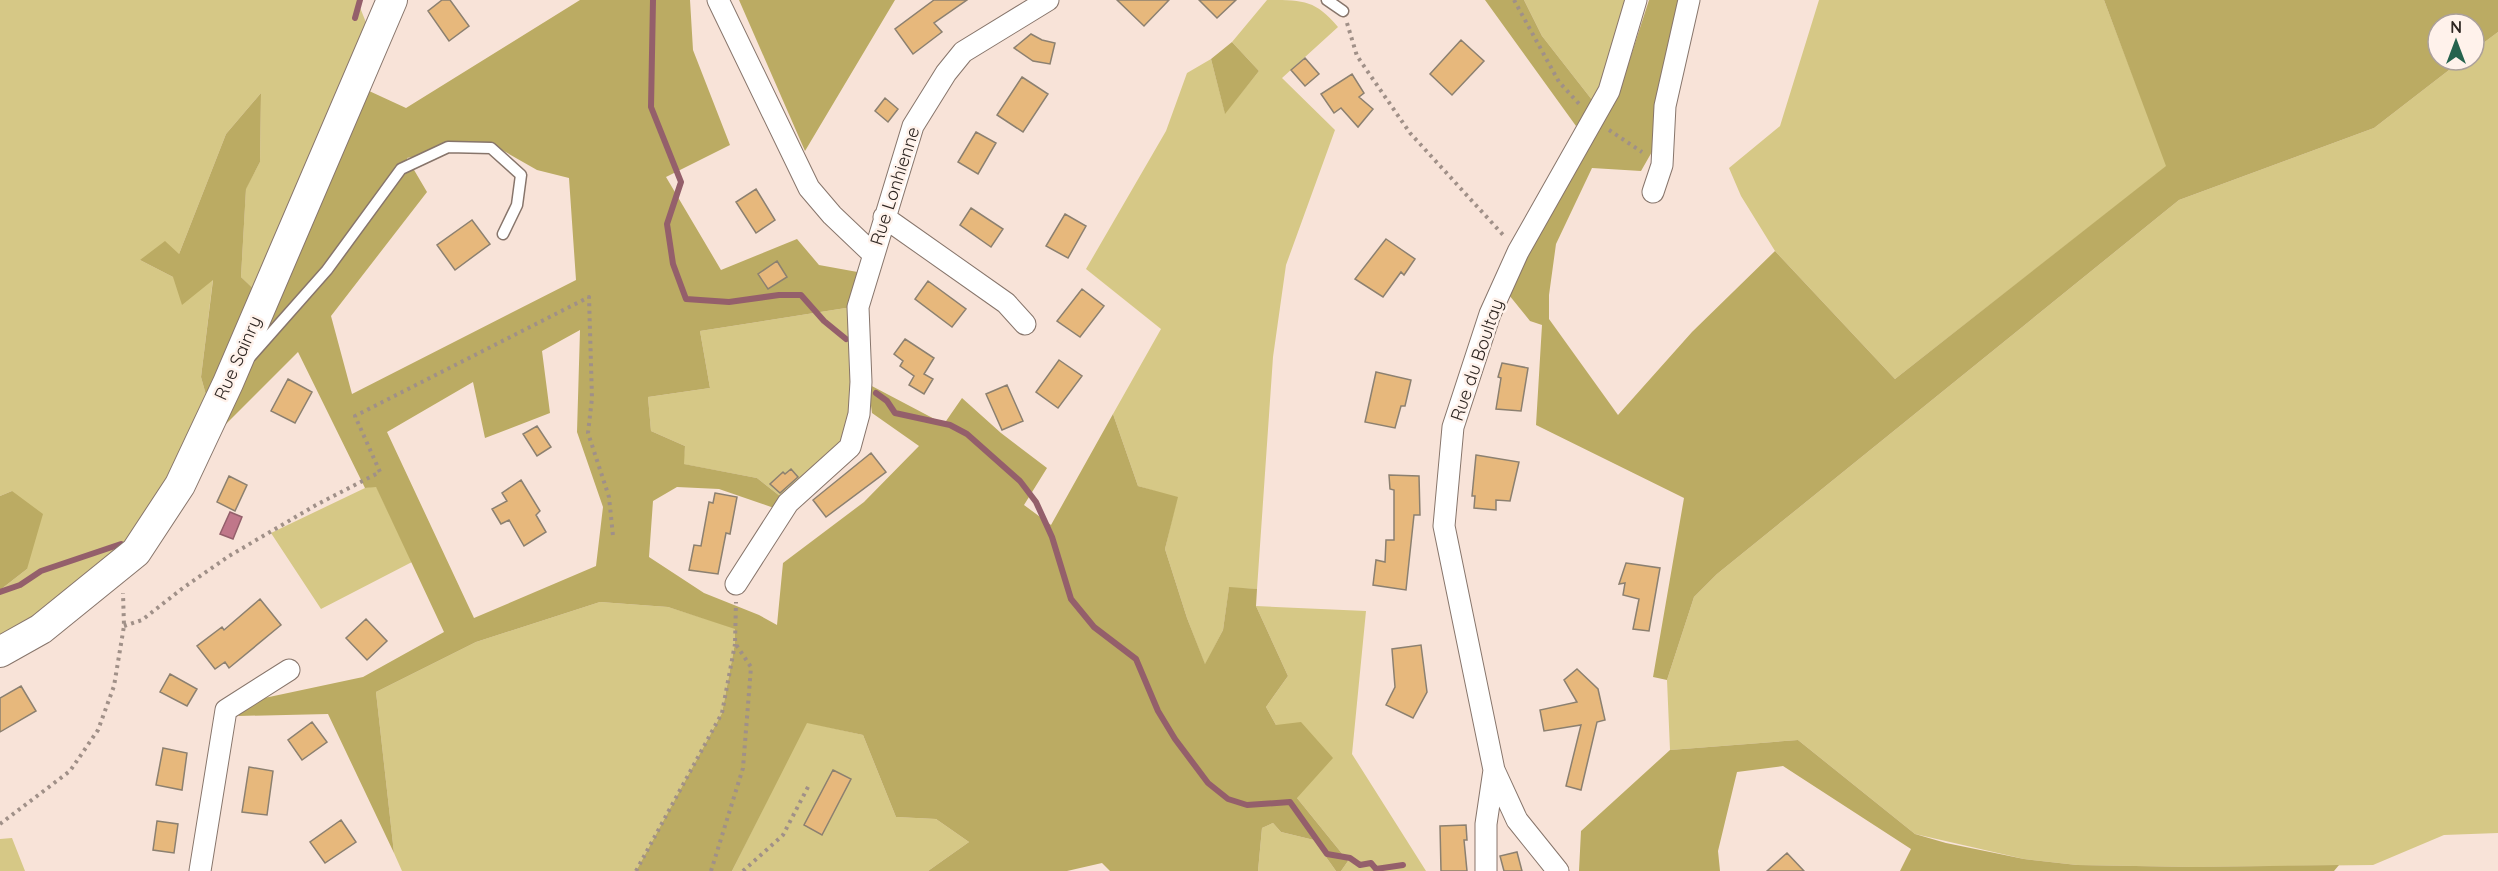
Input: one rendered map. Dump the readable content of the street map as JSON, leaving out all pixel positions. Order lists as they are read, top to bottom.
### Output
{
  "streets": {
    "street": ["Rue Lonhienne", "Rue Sainry", "Rue du Boultay"]
  },
  "north": "top"
}
